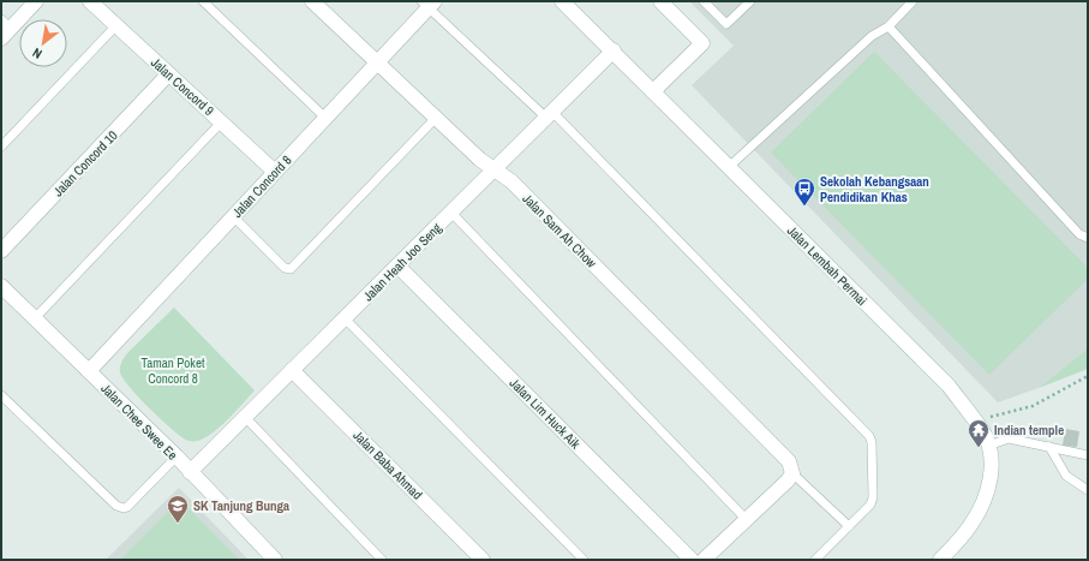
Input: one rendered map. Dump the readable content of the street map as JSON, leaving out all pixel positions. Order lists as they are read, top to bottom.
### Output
{
  "streets": {
    "street": [
      "Jalan Concord 9",
      "Jalan Concord 10",
      "Jalan Concord 8",
      "Jalan Sam Ah Chow",
      "Jalan Heah Joo Seng",
      "Jalan Lembah Permai",
      "Jalan Lim Huck Aik",
      "Jalan Chee Swee Ee",
      "Jalan Baba Ahmad"
    ]
  },
  "crossings": [
    ["Jalan Concord 9", "Jalan Concord 10"],
    ["Jalan Concord 9", "Jalan Concord 8"],
    ["Jalan Concord 8", "Jalan Sam Ah Chow"],
    ["Jalan Concord 8", "Jalan Chee Swee Ee"],
    ["Jalan Sam Ah Chow", "Jalan Heah Joo Seng"],
    ["Jalan Heah Joo Seng", "Jalan Lembah Permai"],
    ["Jalan Heah Joo Seng", "Jalan Lim Huck Aik"],
    ["Jalan Heah Joo Seng", "Jalan Chee Swee Ee"],
    ["Jalan Heah Joo Seng", "Jalan Baba Ahmad"]
  ],
  "parks": ["Taman Poket Concord 8"],
  "places": {
    "bus stop": ["Sekolah Kebangsaan Pendidikan Khas"],
    "temple": ["Indian temple"],
    "school or university": ["SK Tanjung Bunga"]
  },
  "north": "bottom left"
}
